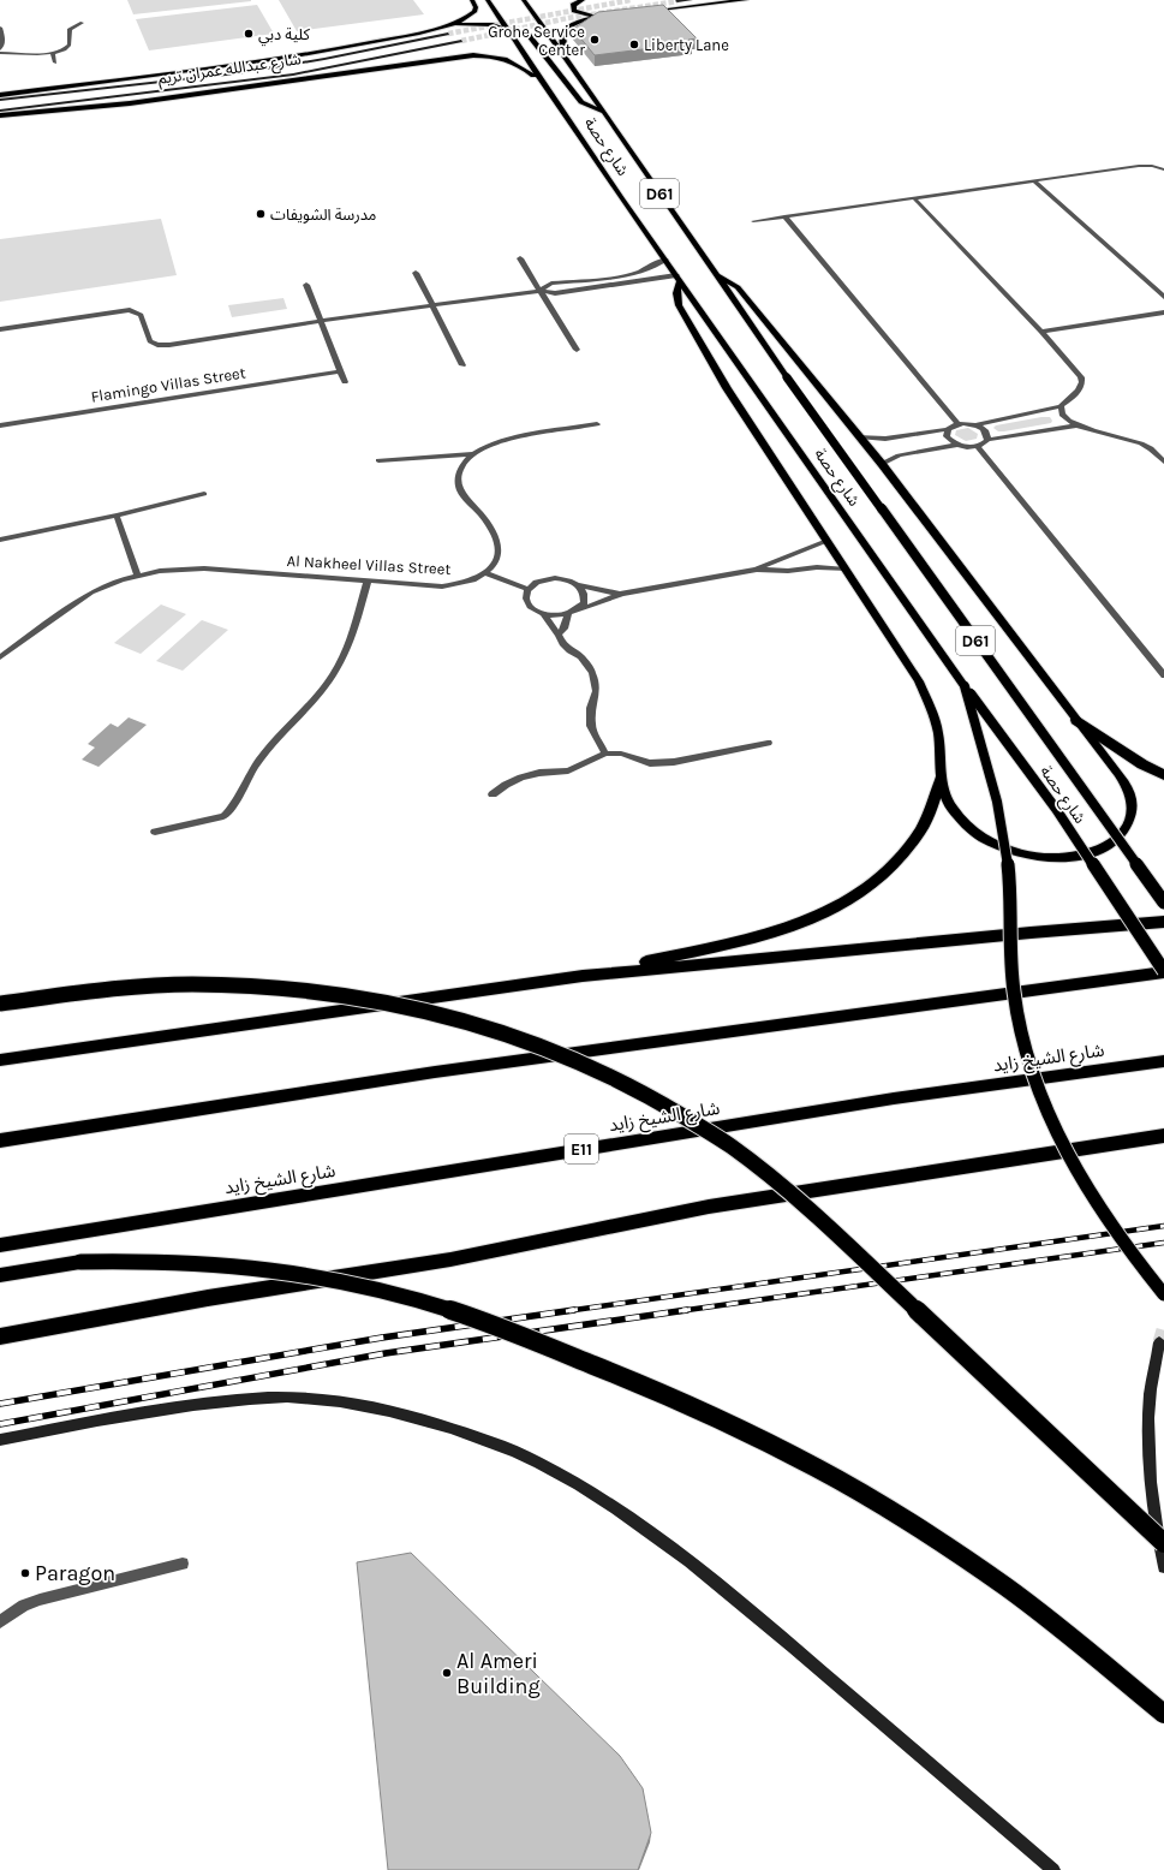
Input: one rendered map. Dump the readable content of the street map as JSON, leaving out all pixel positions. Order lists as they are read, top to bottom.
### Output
{
  "streets": {
    "highway": ["شارع الشيخ زايد", "E11"],
    "main road": ["شارع عبدالله عمران تريم", "شارع حصة", "D61"],
    "street": ["Flamingo Villas Street", "Al Nakheel Villas Street"]
  },
  "places": [
    "كلية دبي",
    "Grohe Service Center",
    "Liberty Lane",
    "مدرسة الشويفات",
    "Paragon",
    "Al Ameri Building"
  ]
}
